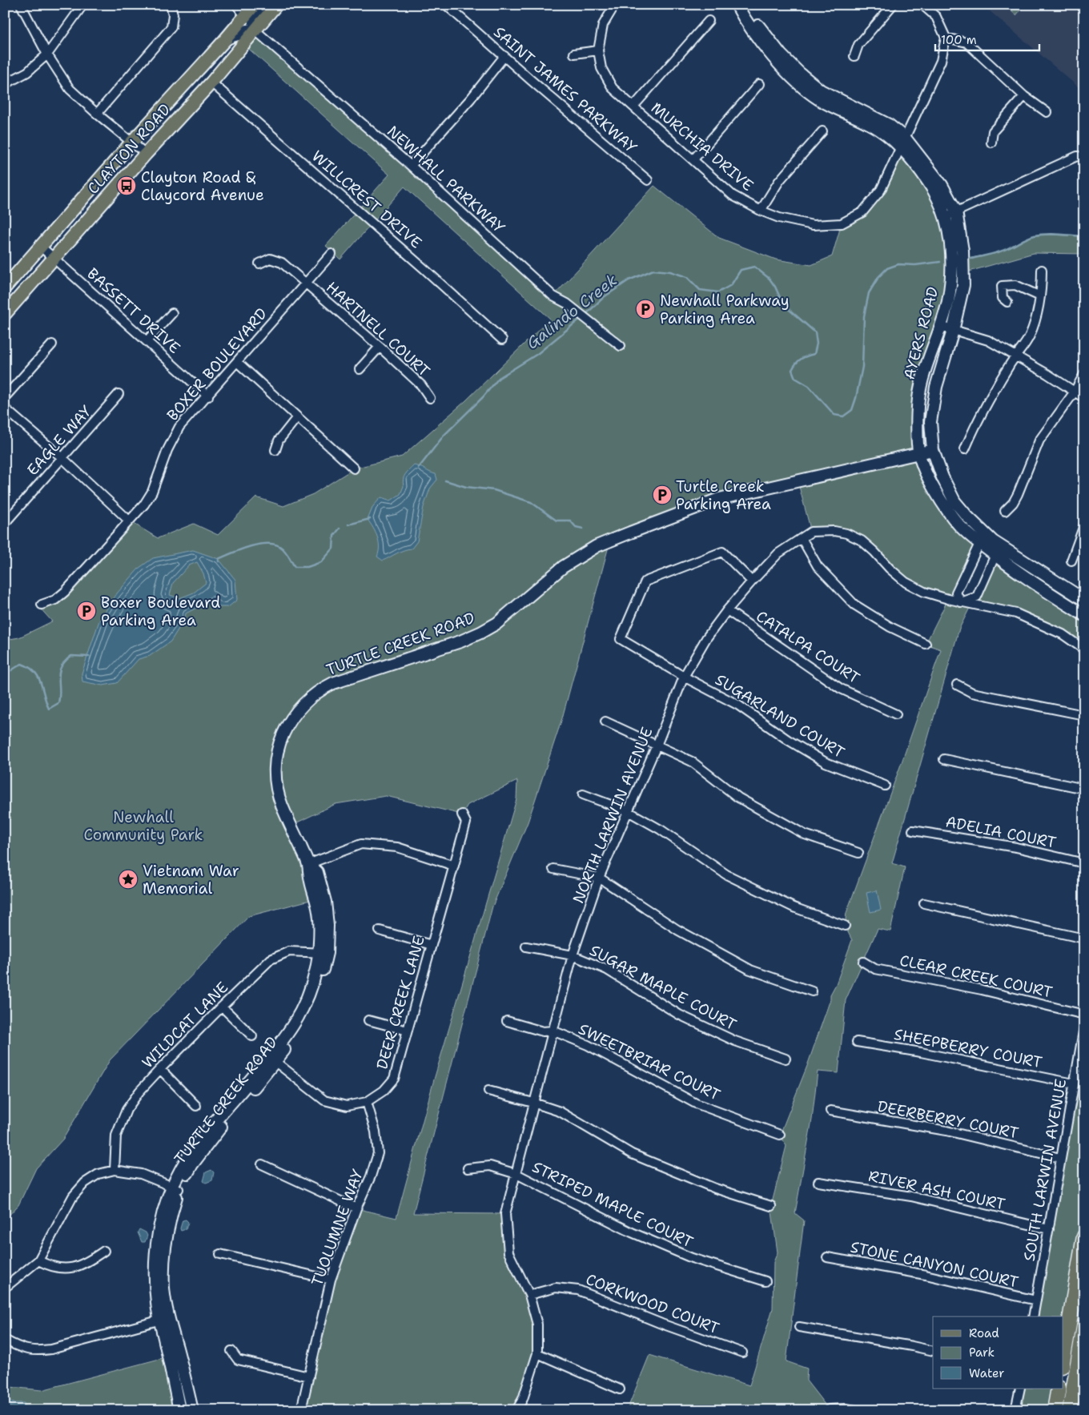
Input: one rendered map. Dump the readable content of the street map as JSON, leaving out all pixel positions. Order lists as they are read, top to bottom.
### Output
{
  "streets": {
    "main road": ["CLAYTON ROAD"],
    "street": [
      "SAINT JAMES PARKWAY",
      "MURCHIA DRIVE",
      "NEWHALL PARKWAY",
      "WILLCREST DRIVE",
      "BASSETT DRIVE",
      "HARTNELL COURT",
      "AYERS ROAD",
      "BOXER BOULEVARD",
      "EAGLE WAY",
      "TURTLE CREEK ROAD",
      "CATALPA COURT",
      "SUGARLAND COURT",
      "NORTH LARWIN AVENUE",
      "ADELIA COURT",
      "CLEAR CREEK COURT",
      "SUGAR MAPLE COURT",
      "DEER CREEK LANE",
      "WILDCAT LANE",
      "SHEEPBERRY COURT",
      "SWEETBRIAR COURT",
      "DEERBERRY COURT",
      "SOUTH LARWIN AVENUE",
      "RIVER ASH COURT",
      "STRIPED MAPLE COURT",
      "TUOLUMNE WAY",
      "STONE CANYON COURT",
      "CORKWOOD COURT"
    ]
  },
  "crossings": [
    ["MURCHIA DRIVE", "AYERS ROAD"],
    ["CLAYTON ROAD", "NEWHALL PARKWAY"],
    ["CLAYTON ROAD", "WILLCREST DRIVE"],
    ["CLAYTON ROAD", "BASSETT DRIVE"],
    ["BASSETT DRIVE", "BOXER BOULEVARD"],
    ["HARTNELL COURT", "BOXER BOULEVARD"],
    ["AYERS ROAD", "TURTLE CREEK ROAD"],
    ["TURTLE CREEK ROAD", "DEER CREEK LANE"],
    ["TURTLE CREEK ROAD", "WILDCAT LANE"],
    ["CATALPA COURT", "NORTH LARWIN AVENUE"],
    ["SUGARLAND COURT", "NORTH LARWIN AVENUE"],
    ["NORTH LARWIN AVENUE", "SUGAR MAPLE COURT"],
    ["NORTH LARWIN AVENUE", "SWEETBRIAR COURT"],
    ["NORTH LARWIN AVENUE", "STRIPED MAPLE COURT"],
    ["NORTH LARWIN AVENUE", "CORKWOOD COURT"],
    ["DEER CREEK LANE", "TUOLUMNE WAY"],
    ["SHEEPBERRY COURT", "SOUTH LARWIN AVENUE"],
    ["DEERBERRY COURT", "SOUTH LARWIN AVENUE"],
    ["SOUTH LARWIN AVENUE", "RIVER ASH COURT"],
    ["SOUTH LARWIN AVENUE", "STONE CANYON COURT"]
  ],
  "water": ["Galindo Creek"],
  "parks": ["Newhall Community Park"],
  "places": {
    "bus stop": ["Clayton Road & Claycord Avenue"],
    "parking": ["Newhall Parkway Parking Area", "Turtle Creek Parking Area", "Boxer Boulevard Parking Area"],
    "place": ["Vietnam War Memorial"]
  },
  "legend": ["Road", "Park", "Water"],
  "scale_bar": "100 m"
}
